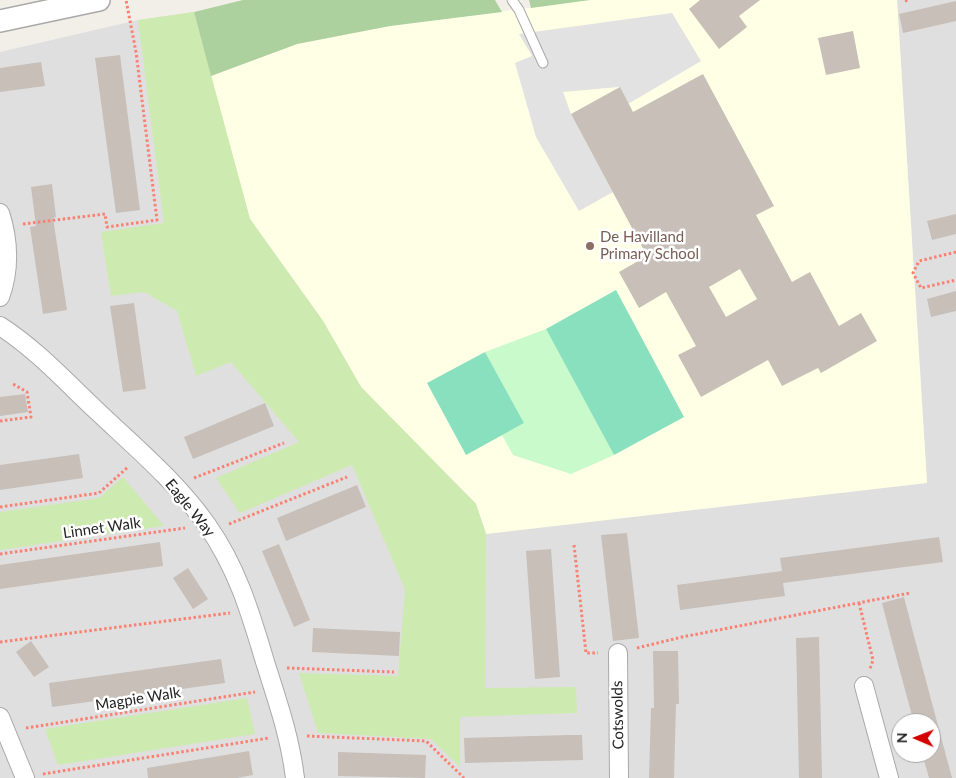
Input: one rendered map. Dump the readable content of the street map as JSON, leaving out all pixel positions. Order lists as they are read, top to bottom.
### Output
{
  "streets": {
    "street": ["Eagle Way", "Cotswolds"],
    "path": ["Linnet Walk", "Magpie Walk"]
  },
  "crossings": [
    ["Eagle Way", "Linnet Walk"],
    ["Eagle Way", "Magpie Walk"]
  ],
  "places": ["De Havilland Primary School"],
  "north": "left"
}
